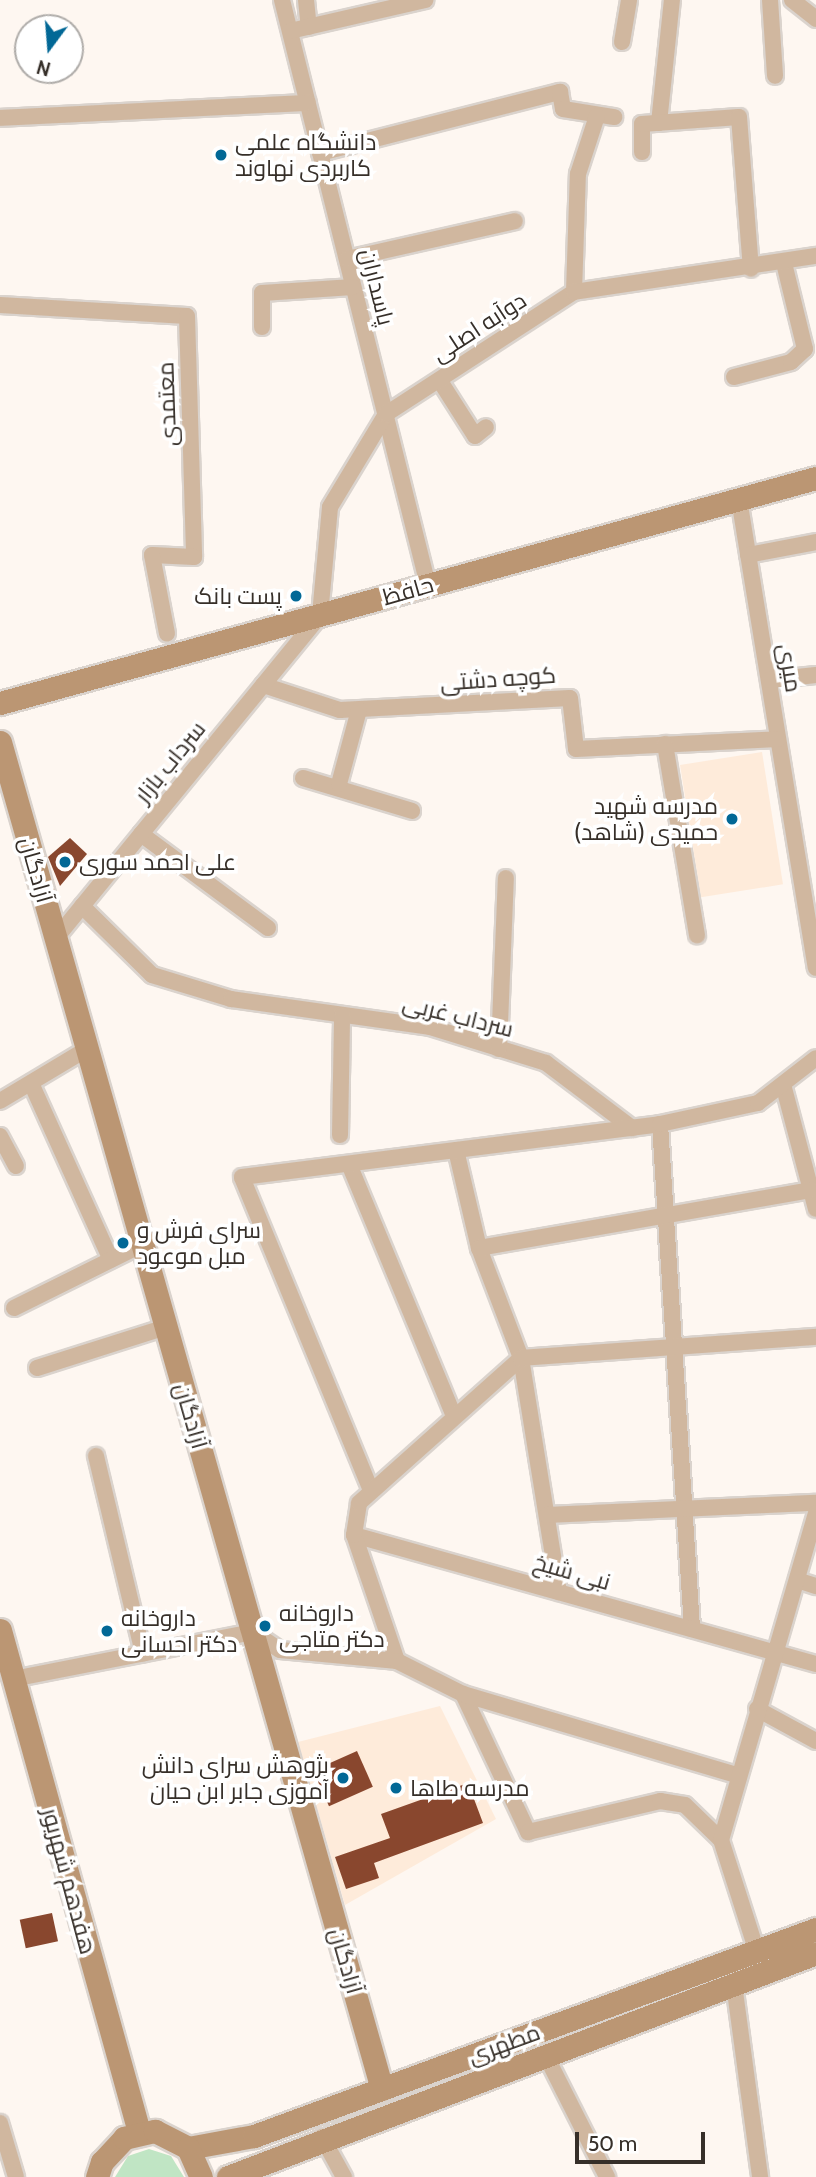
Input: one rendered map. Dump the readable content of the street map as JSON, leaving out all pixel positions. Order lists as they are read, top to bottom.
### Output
{
  "streets": {
    "main road": [
      "حافظ",
      "آزادگان",
      "هفدهم شهریور",
      "مطهری"
    ],
    "street": [
      "پاسداران",
      "دوآبه اصلی",
      "معتمدی",
      "میری",
      "کوچه دشتی",
      "سرداب بازار",
      "سرداب غربی",
      "نبی شیخ"
    ]
  },
  "crossings": [
    ["پاسداران", "دوآبه اصلی"],
    ["پاسداران", "حافظ"],
    ["دوآبه اصلی", "حافظ"],
    ["دوآبه اصلی", "سرداب بازار"],
    ["حافظ", "میری"],
    ["حافظ", "سرداب بازار"],
    ["میری", "کوچه دشتی"],
    ["کوچه دشتی", "سرداب بازار"],
    ["سرداب بازار", "آزادگان"],
    ["سرداب بازار", "سرداب غربی"],
    ["آزادگان", "مطهری"]
  ],
  "places": [
    "دانشگاه علمی کاربردی نهاوند",
    "پست بانک",
    "مدرسه شهید حمیدی (شاهد)",
    "علی احمد سوری",
    "سرای فرش و مبل موعود",
    "داروخانه دکتر متاجی",
    "داروخانه دکتر احسانی",
    "پژوهش سرای دانش آموزی جابر ابن حیان",
    "مدرسه طاها"
  ],
  "scale_bar": "50 m",
  "north": "bottom"
}
